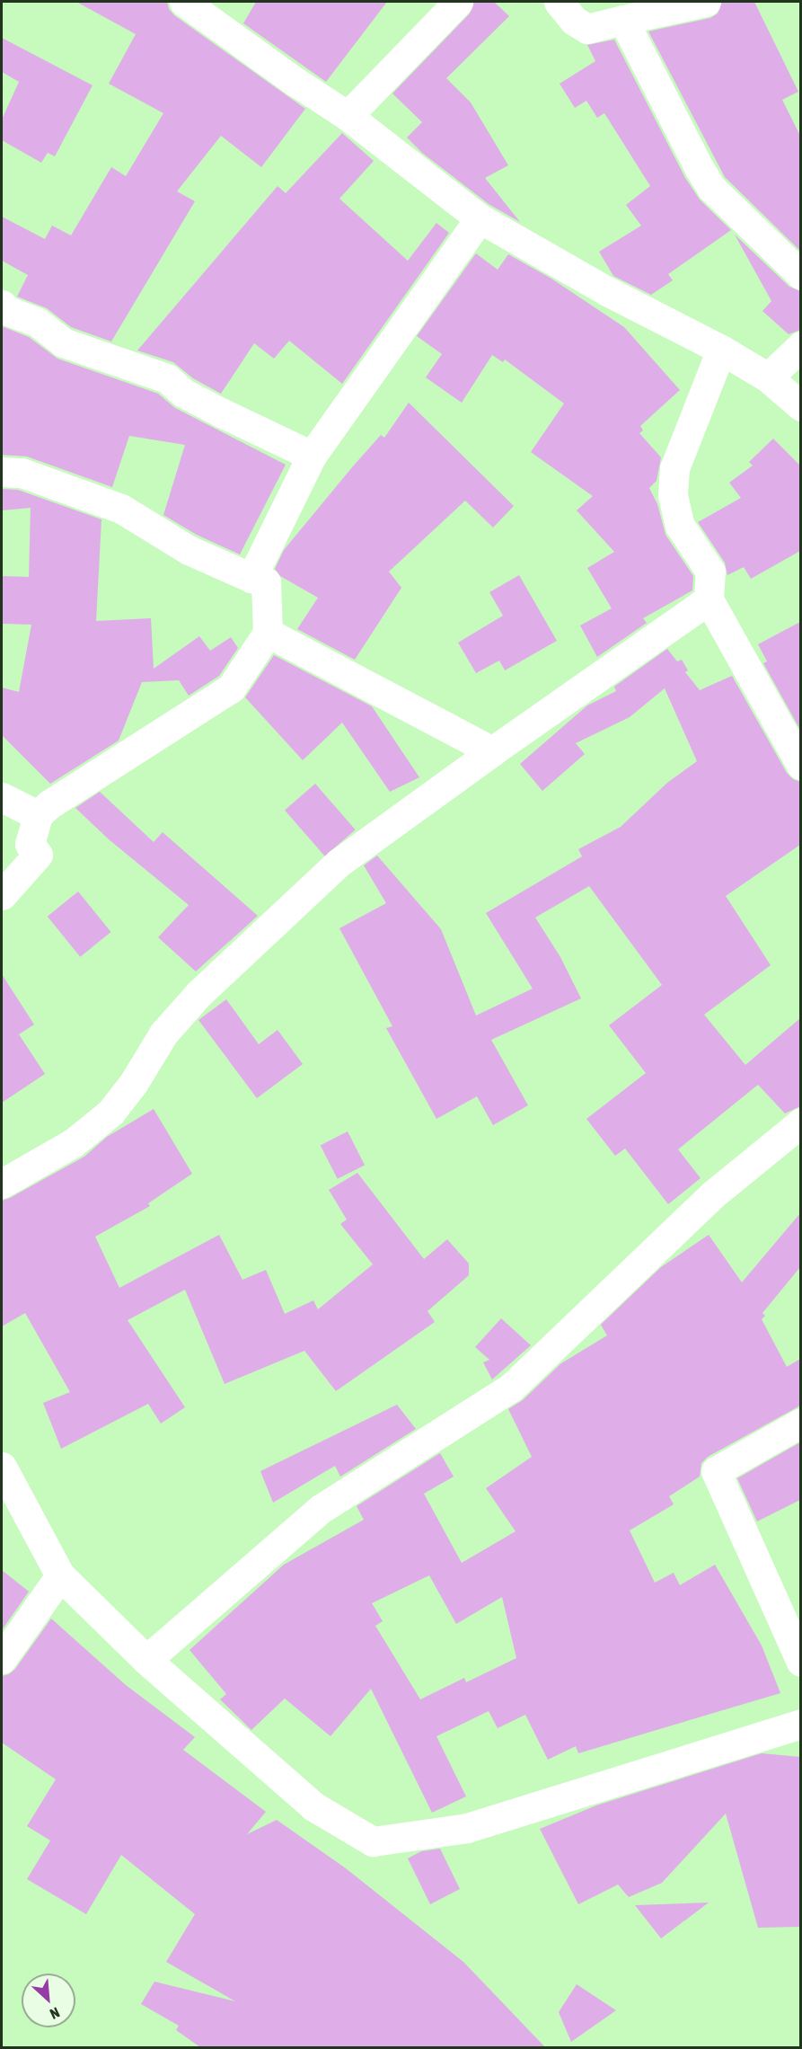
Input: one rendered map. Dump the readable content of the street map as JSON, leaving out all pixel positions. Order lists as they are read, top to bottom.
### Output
{
  "north": "bottom right"
}
